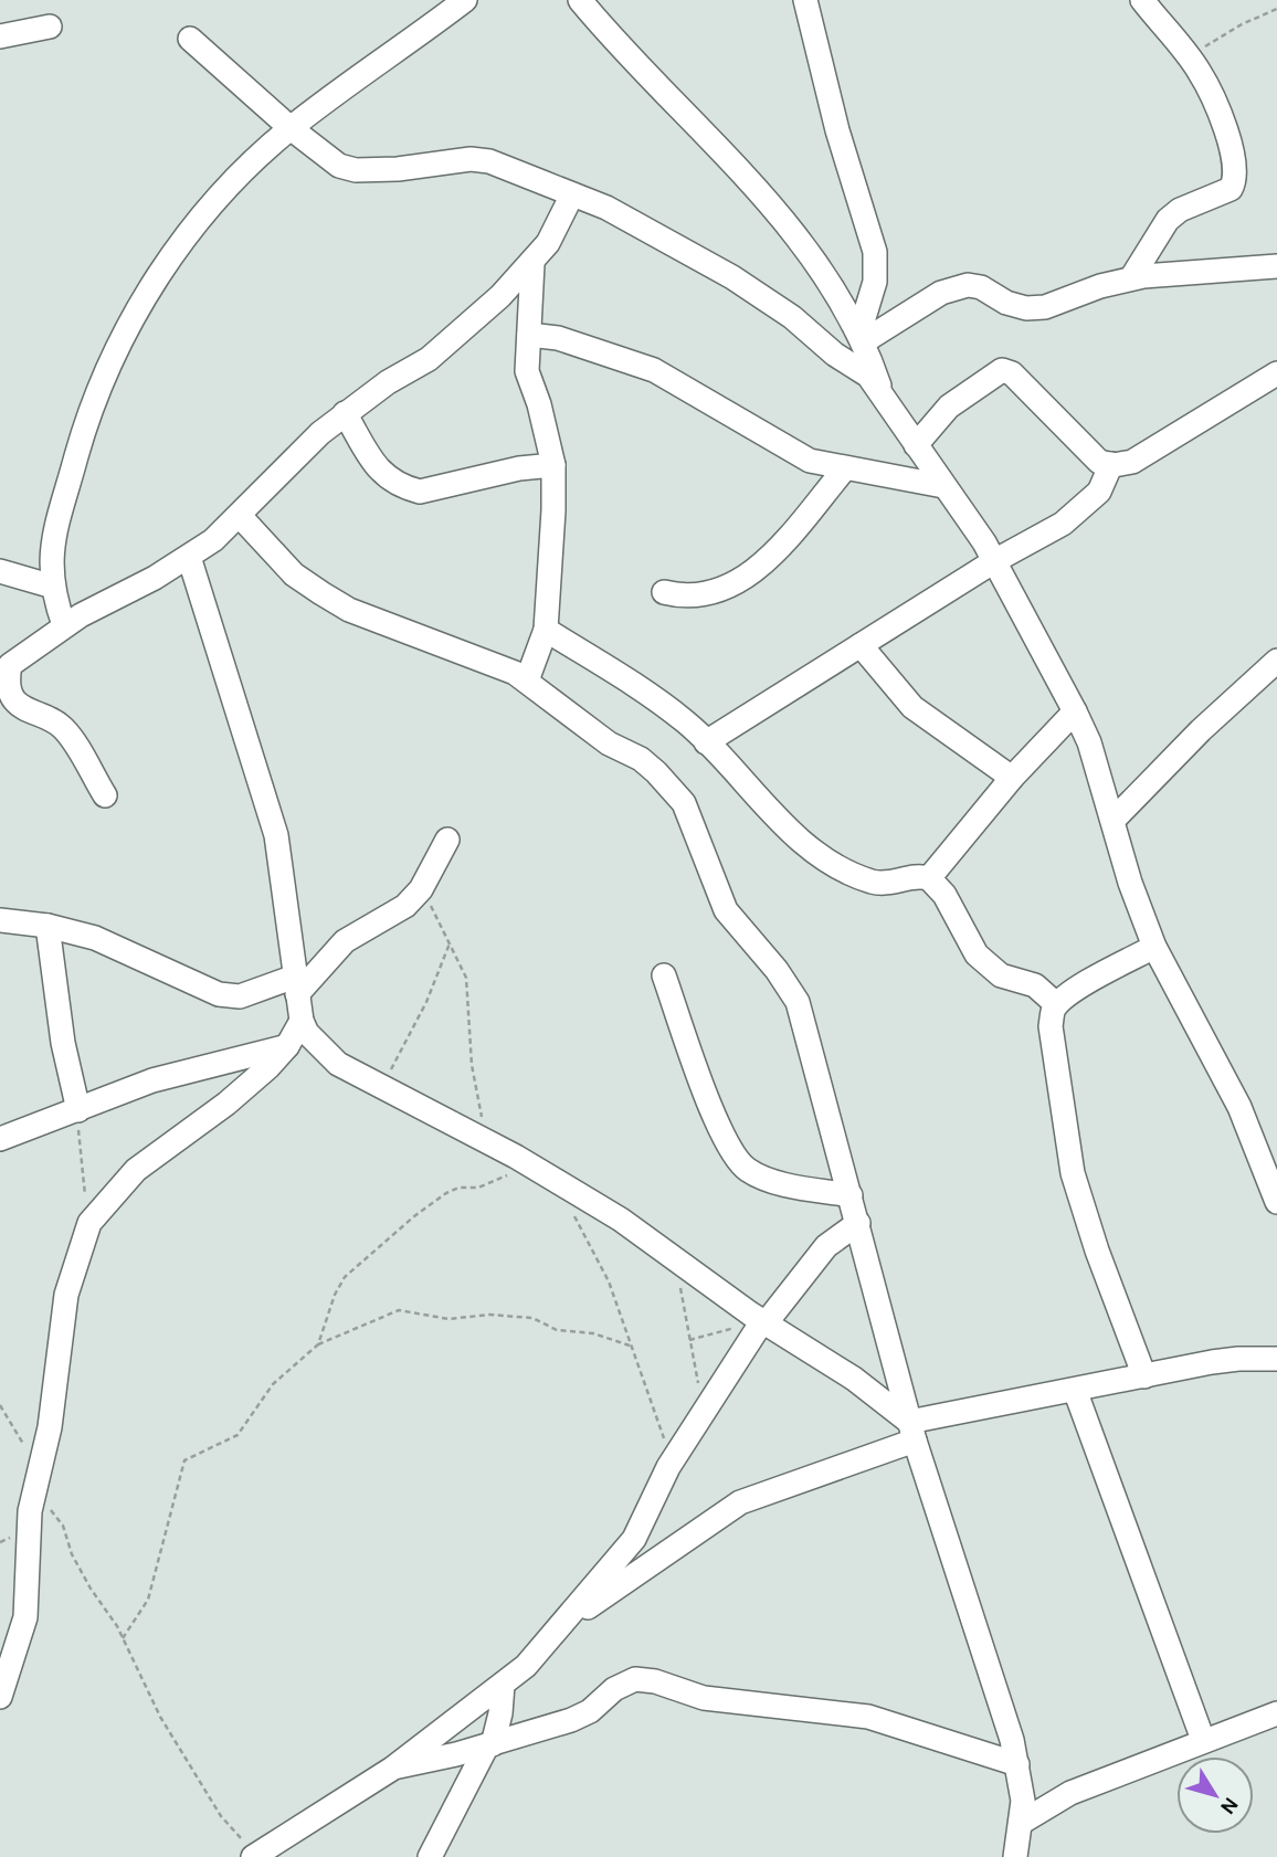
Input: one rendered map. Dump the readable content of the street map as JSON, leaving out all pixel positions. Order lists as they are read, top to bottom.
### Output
{
  "north": "bottom right"
}
